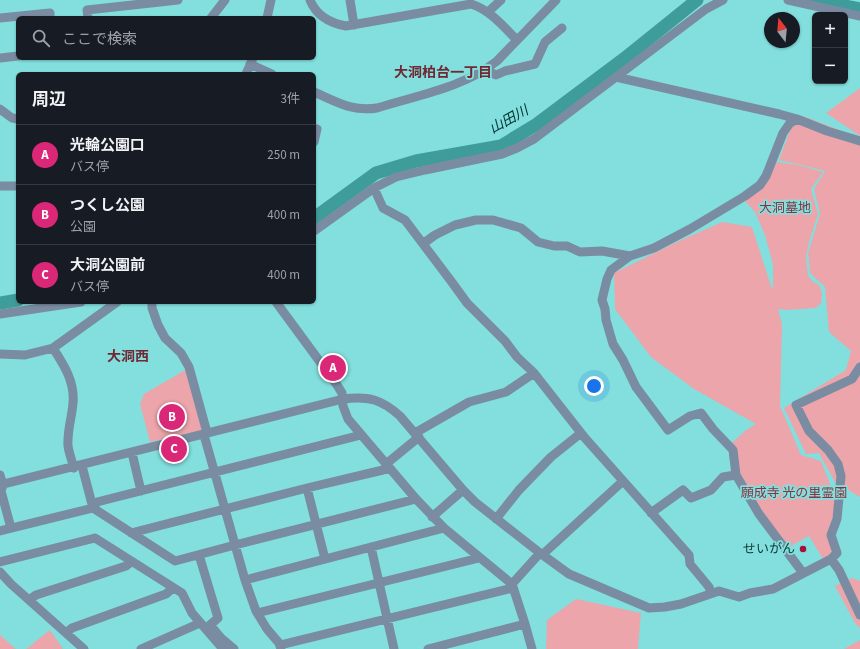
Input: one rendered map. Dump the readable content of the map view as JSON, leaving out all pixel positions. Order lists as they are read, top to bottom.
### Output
{
  "districts": ["大洞柏台一丁目", "大洞西"],
  "water": ["山田川"],
  "parks": ["大洞墓地", "願成寺 光の里霊園"],
  "places": ["せいがん"],
  "north": "top",
  "page": {
    "map_buttons": ["+", "−"],
    "search": "ここで検索",
    "heading": ["周辺", "3件"],
    "list": [
      {
        "mark": "A",
        "name": "光輪公園口",
        "note": "バス停",
        "value": "250 m"
      },
      {
        "mark": "B",
        "name": "つくし公園",
        "note": "公園",
        "value": "400 m"
      },
      {
        "mark": "C",
        "name": "大洞公園前",
        "note": "バス停",
        "value": "400 m"
      }
    ],
    "pins": ["A", "B", "C"]
  }
}
